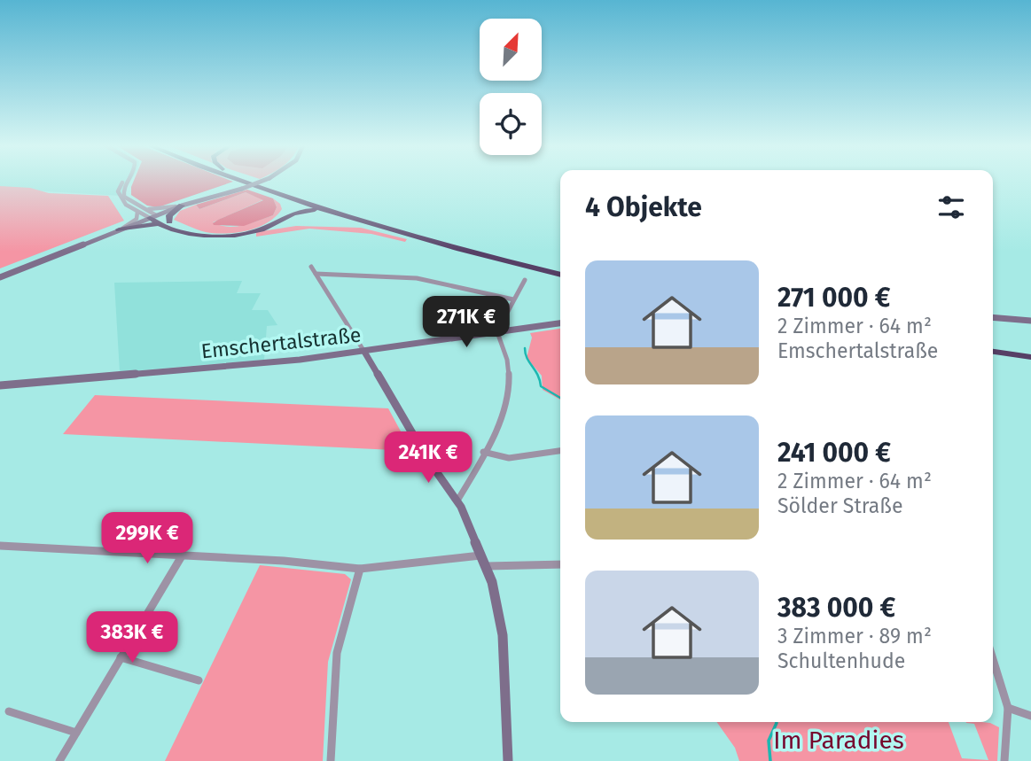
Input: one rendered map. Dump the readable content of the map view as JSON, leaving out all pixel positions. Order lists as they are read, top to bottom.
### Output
{
  "streets": {
    "main road": ["Emschertalstraße"]
  },
  "parks": ["Im Paradies"],
  "north": "top right",
  "page": {
    "heading": "4 Objekte",
    "list": [
      {
        "name": "271 000 €",
        "note": "2 Zimmer · 64 m² · Emschertalstraße"
      },
      {
        "name": "241 000 €",
        "note": "2 Zimmer · 64 m² · Sölder Straße"
      },
      {
        "name": "383 000 €",
        "note": "3 Zimmer · 89 m² · Schultenhude"
      }
    ],
    "price": [
      "271K €",
      "241K €",
      "299K €",
      "383K €"
    ]
  }
}
